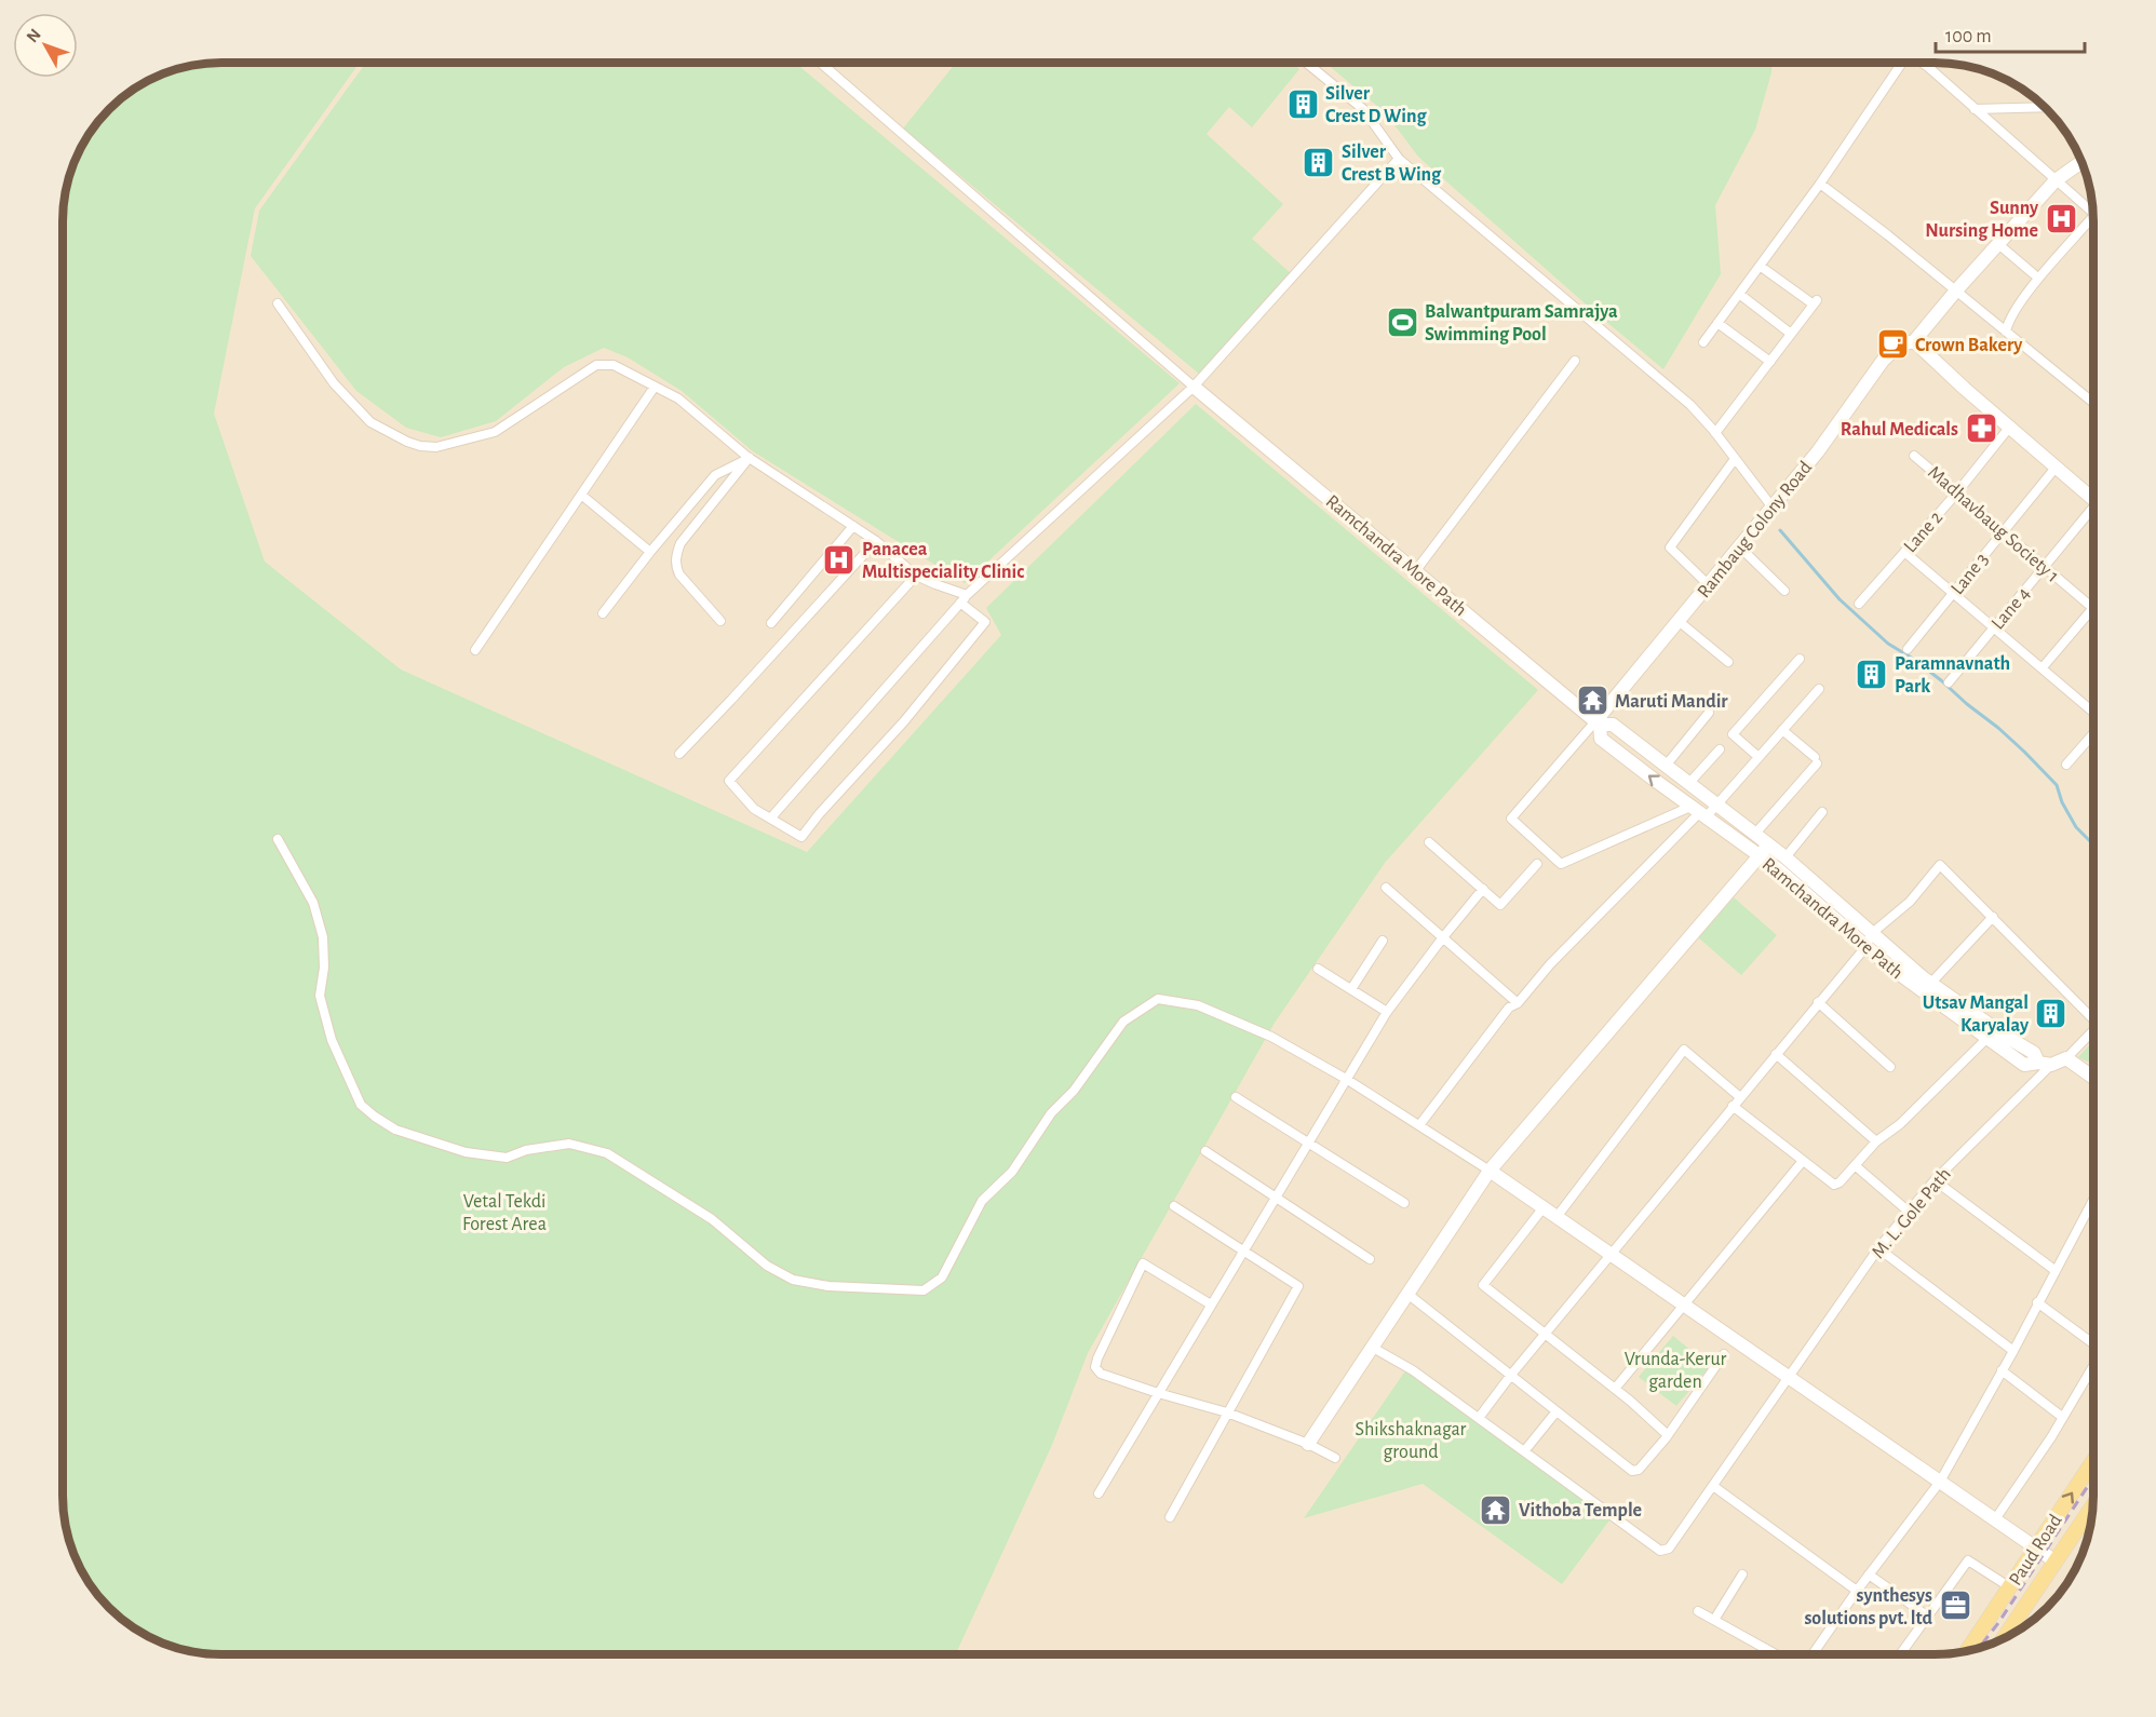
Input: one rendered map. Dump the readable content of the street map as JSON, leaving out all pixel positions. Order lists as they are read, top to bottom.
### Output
{
  "streets": {
    "main road": ["Paud Road"],
    "street": [
      "Madhavbaug Society 1",
      "Rambaug Colony Road",
      "Lane 2",
      "Ramchandra More Path",
      "Lane 3",
      "Lane 4",
      "M. L. Gole Path"
    ]
  },
  "crossings": [
    ["Madhavbaug Society 1", "Lane 2"],
    ["Madhavbaug Society 1", "Lane 3"],
    ["Madhavbaug Society 1", "Lane 4"],
    ["Rambaug Colony Road", "Ramchandra More Path"],
    ["Ramchandra More Path", "M. L. Gole Path"]
  ],
  "parks": ["Vetal Tekdi Forest Area", "Vrunda-Kerur garden", "Shikshaknagar ground"],
  "places": {
    "building": [
      "Silver Crest D Wing",
      "Silver Crest B Wing",
      "Paramnavnath Park",
      "Utsav Mangal Karyalay"
    ],
    "hospital": ["Sunny Nursing Home", "Panacea Multispeciality Clinic"],
    "sports": ["Balwantpuram Samrajya Swimming Pool"],
    "cafe": ["Crown Bakery"],
    "pharmacy": ["Rahul Medicals"],
    "temple": ["Maruti Mandir", "Vithoba Temple"],
    "office": ["synthesys solutions pvt. ltd"]
  },
  "scale_bar": "100 m",
  "north": "top left"
}
